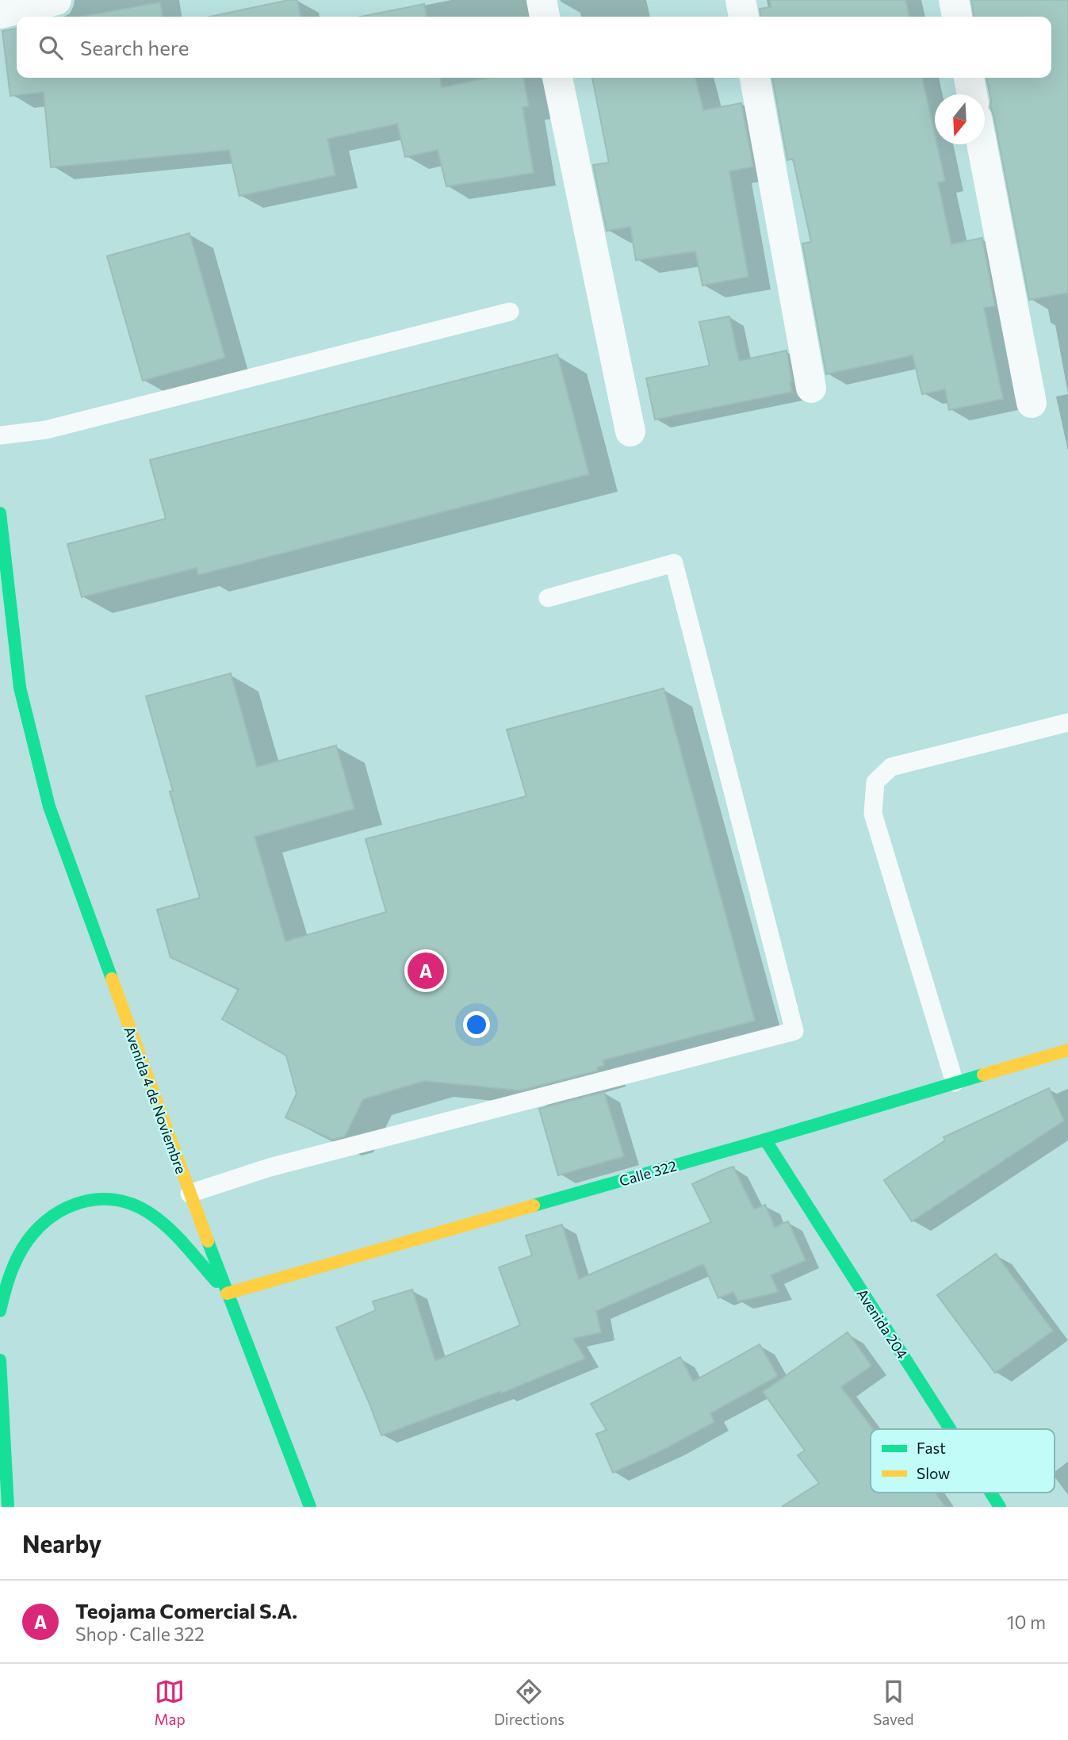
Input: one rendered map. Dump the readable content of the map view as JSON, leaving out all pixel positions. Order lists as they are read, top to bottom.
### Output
{
  "streets": {
    "main road": ["Avenida 4 de Noviembre", "Calle 322", "Avenida 204"]
  },
  "crossings": [
    ["Avenida 4 de Noviembre", "Calle 322"],
    ["Calle 322", "Avenida 204"]
  ],
  "legend": ["Fast", "Slow"],
  "north": "bottom",
  "page": {
    "search": "Search here",
    "pins": "A",
    "heading": "Nearby",
    "list": [
      {
        "mark": "A",
        "name": "Teojama Comercial S.A.",
        "note": "Shop · Calle 322",
        "value": "10 m"
      }
    ],
    "nav": ["Map", "Directions", "Saved"]
  }
}
